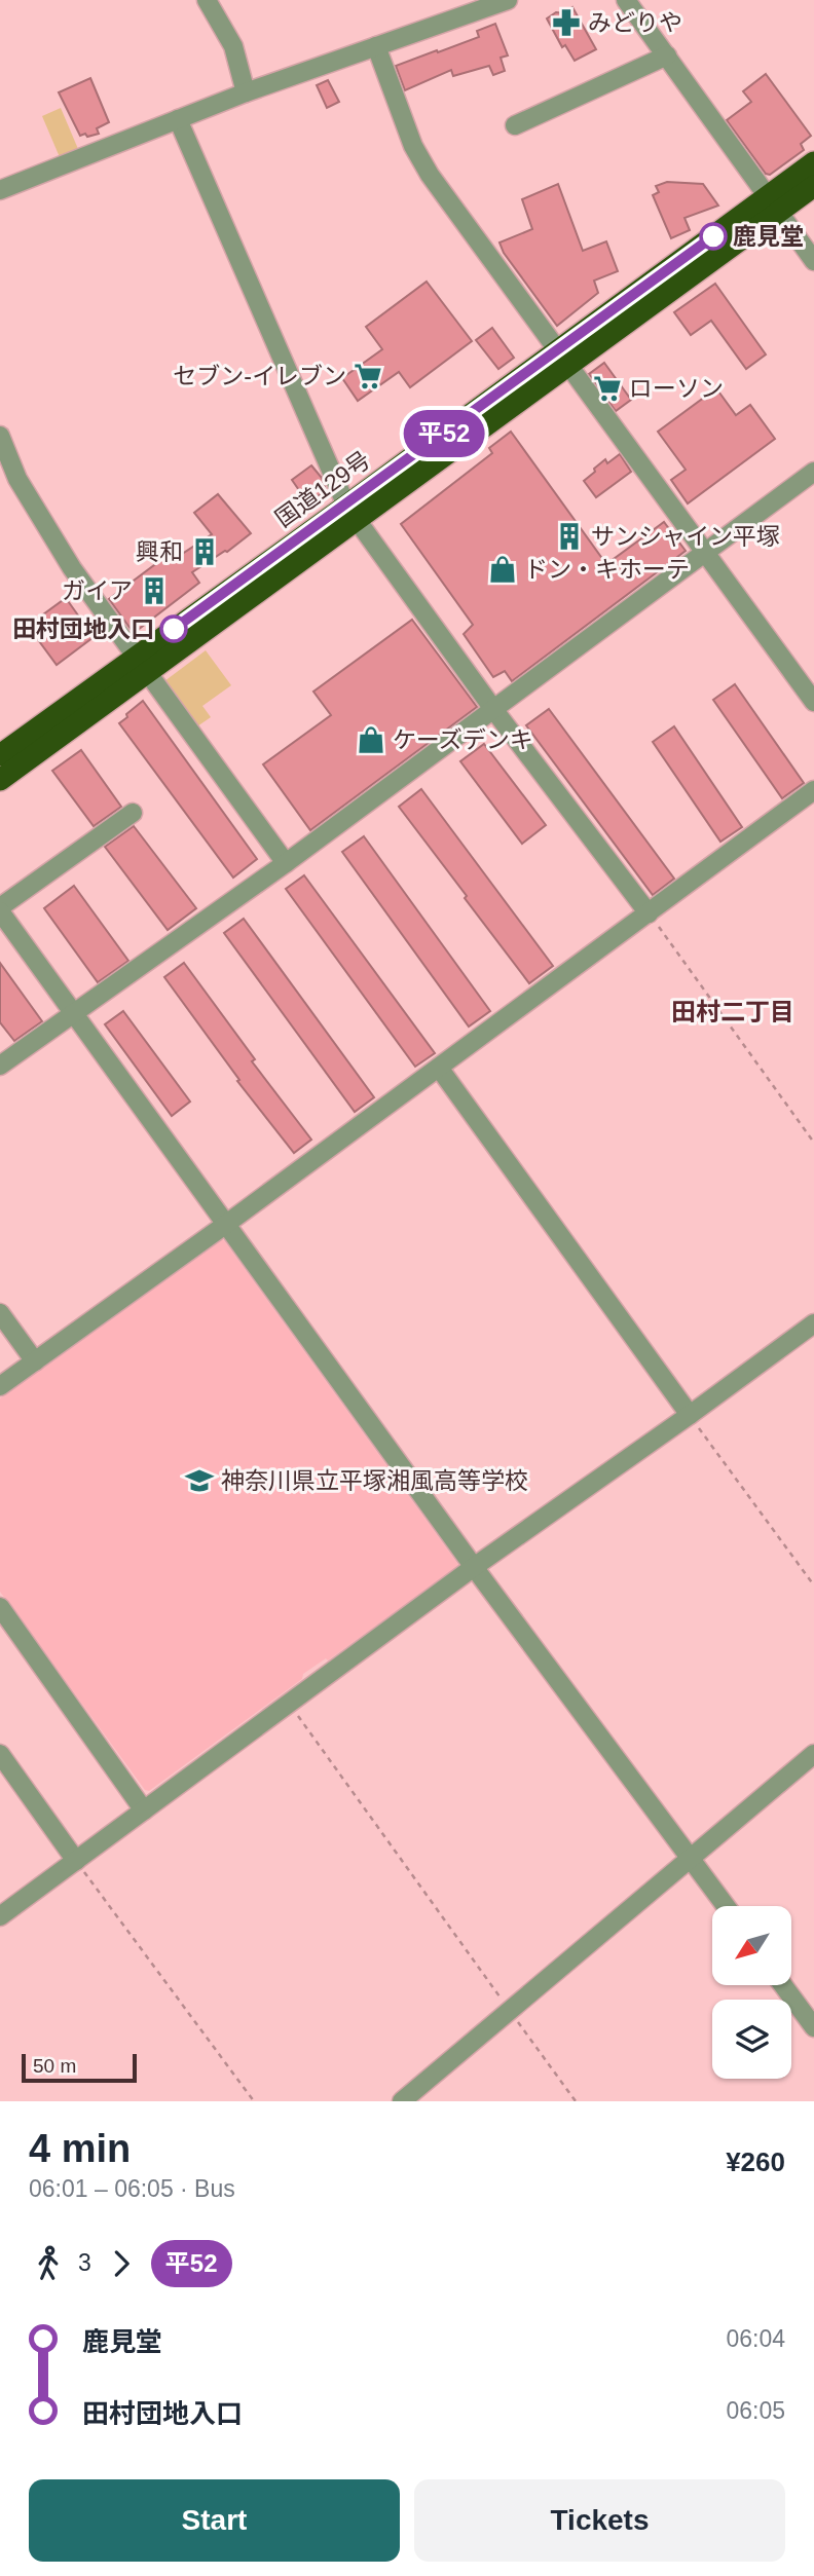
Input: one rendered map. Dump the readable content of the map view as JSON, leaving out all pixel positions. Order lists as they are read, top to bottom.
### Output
{
  "streets": {
    "highway": ["国道129号"]
  },
  "districts": ["田村二丁目"],
  "places": {
    "pharmacy": ["みどりや"],
    "other": ["鹿見堂", "田村団地入口"],
    "supermarket": ["セブン-イレブン", "ローソン"],
    "building": ["サンシャイン平塚", "興和", "ガイア"],
    "shop": ["ドン・キホーテ", "ケーズデンキ"],
    "school or university": ["神奈川県立平塚湘風高等学校"]
  },
  "lines": ["bus line 平52"],
  "scale_bar": "50 m",
  "north": "bottom left",
  "page": {
    "on_map": "平52",
    "scale": "50 m",
    "heading": ["4 min", "06:01 – 06:05 · Bus", "¥260"],
    "legs": ["3", "平52"],
    "list": [
      {
        "name": "鹿見堂",
        "value": "06:04"
      },
      {
        "name": "田村団地入口",
        "value": "06:05"
      }
    ],
    "buttons": ["Start", "Tickets"]
  }
}
